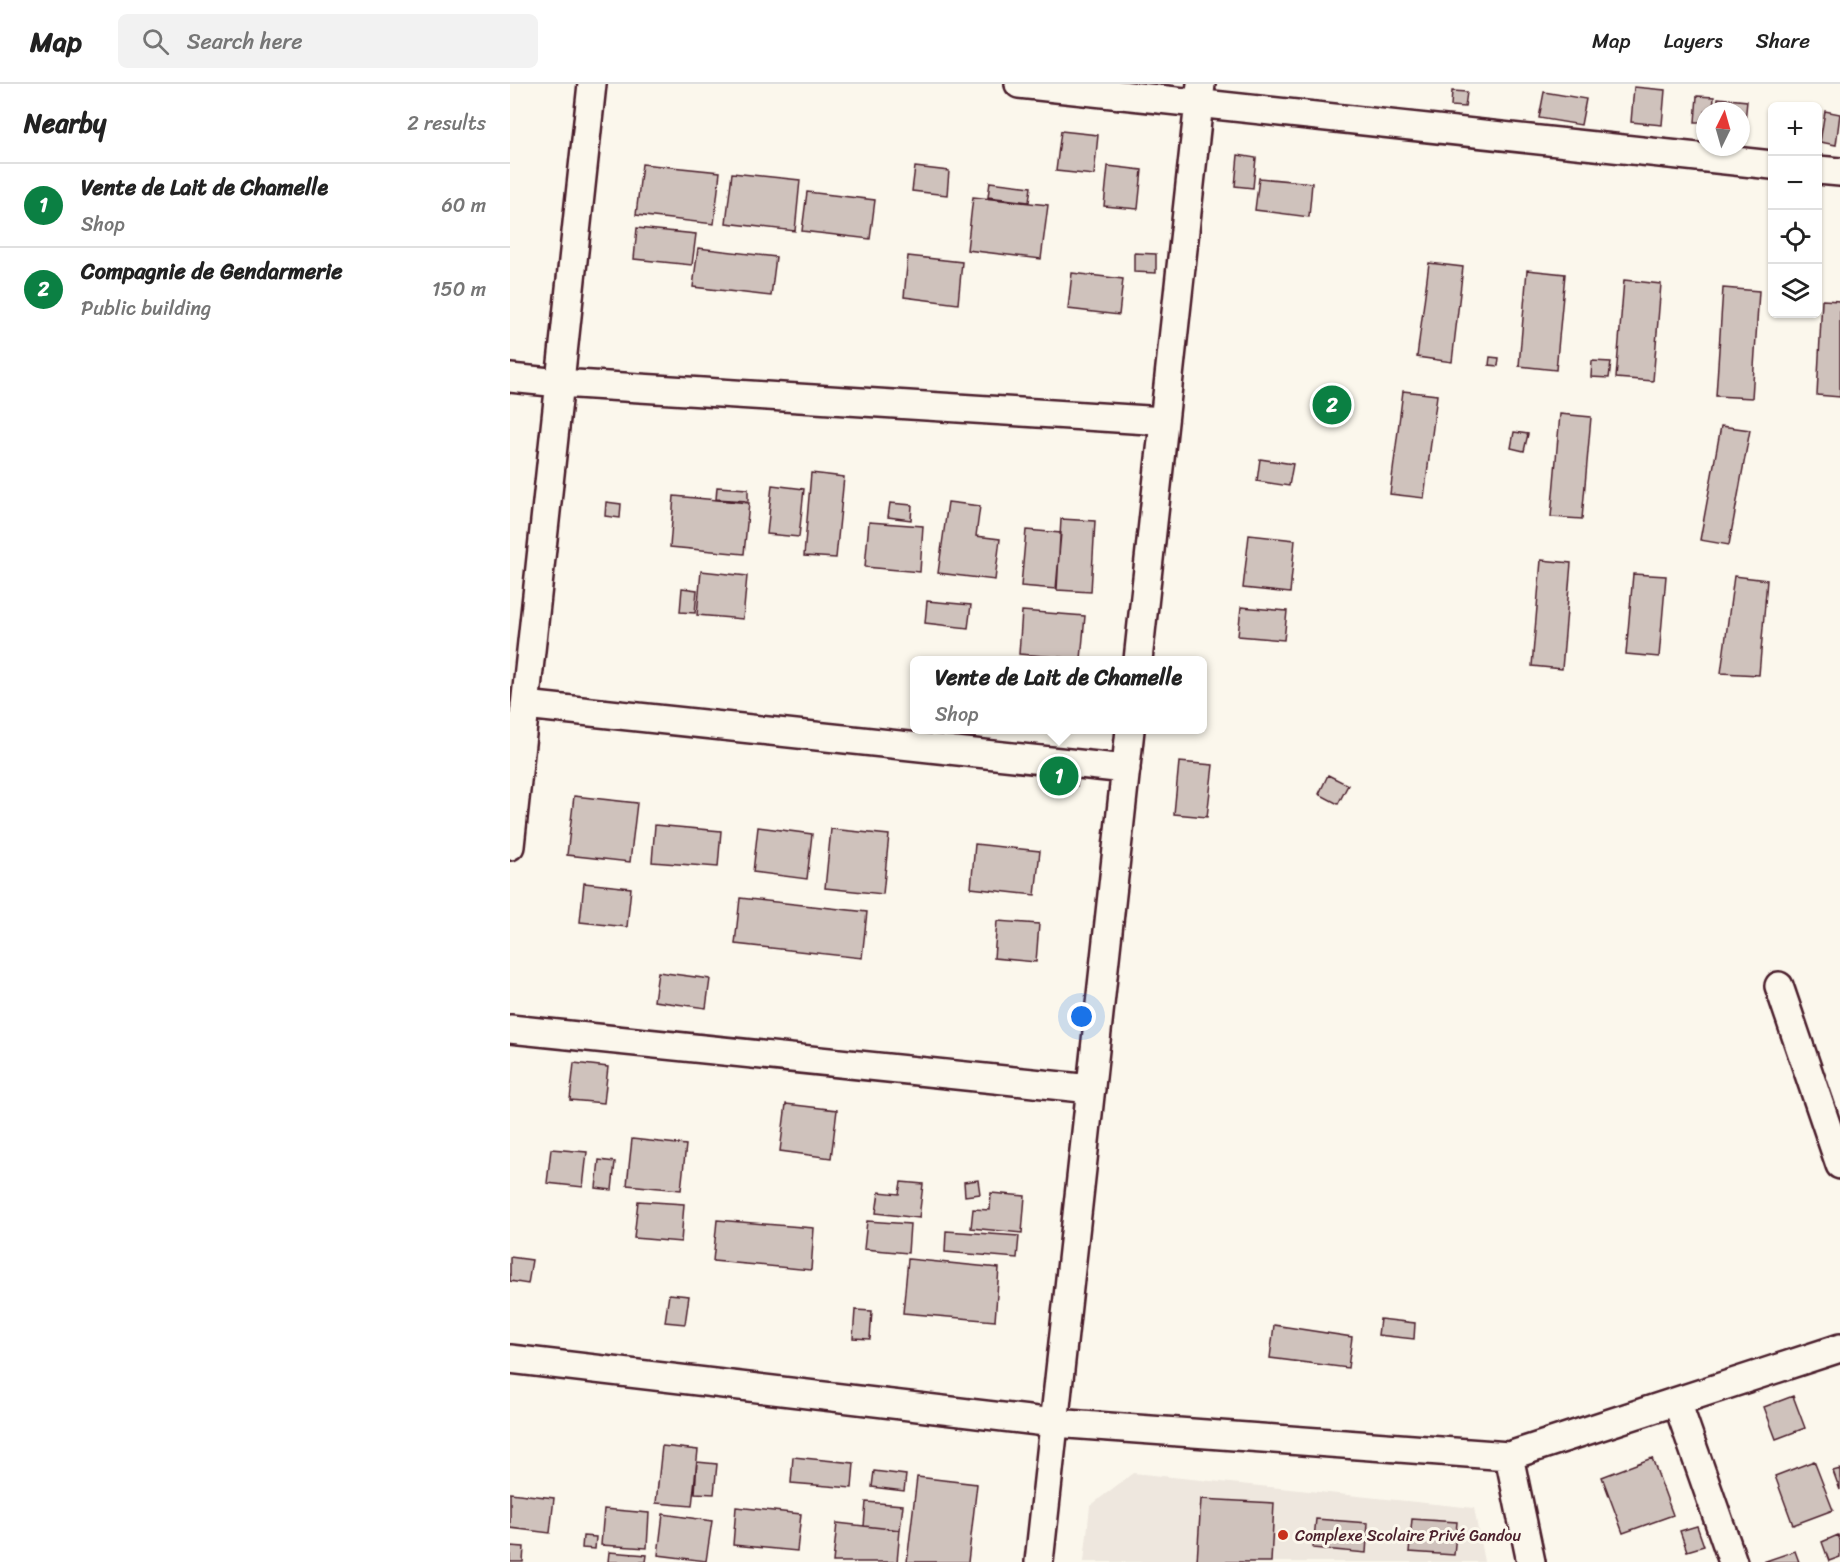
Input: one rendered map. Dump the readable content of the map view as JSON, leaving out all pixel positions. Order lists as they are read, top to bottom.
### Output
{
  "places": ["Complexe Scolaire Privé Gandou"],
  "north": "top",
  "page": {
    "header": "Map",
    "search": "Search here",
    "nav": ["Map", "Layers", "Share"],
    "heading": ["Nearby", "2 results"],
    "map_buttons": ["+", "−"],
    "list": [
      {
        "mark": "1",
        "name": "Vente de Lait de Chamelle",
        "note": "Shop",
        "value": "60 m"
      },
      {
        "mark": "2",
        "name": "Compagnie de Gendarmerie",
        "note": "Public building",
        "value": "150 m"
      }
    ],
    "pins": ["2", "1"],
    "popup": ["Vente de Lait de Chamelle", "Shop"]
  }
}
